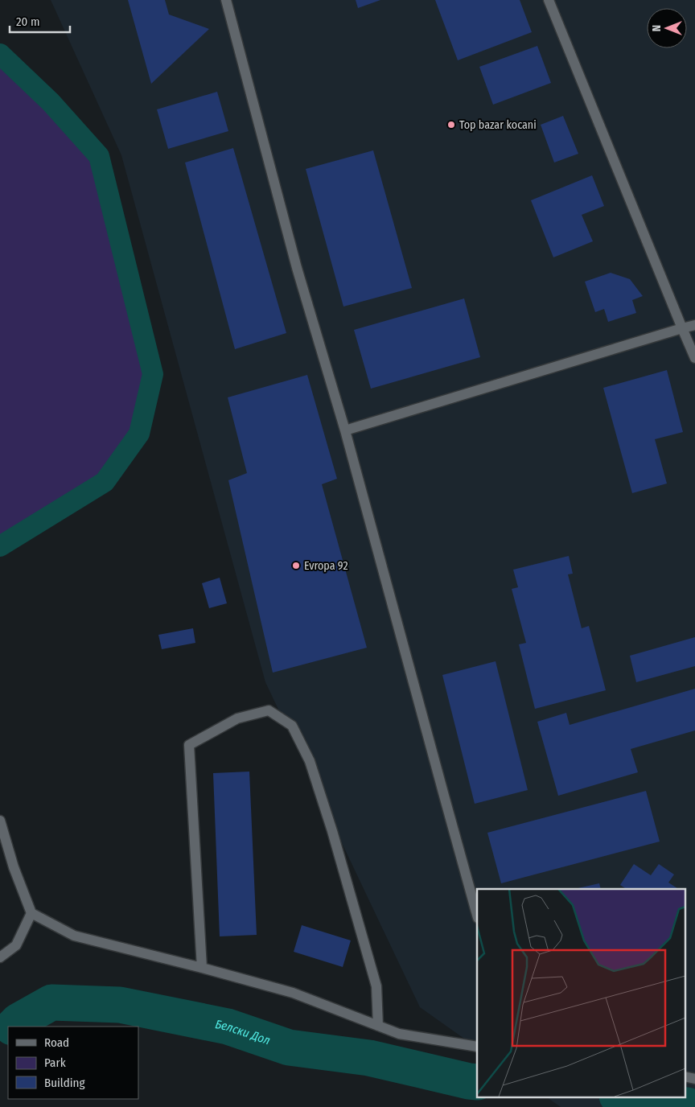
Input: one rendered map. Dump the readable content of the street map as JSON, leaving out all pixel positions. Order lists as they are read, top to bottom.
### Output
{
  "water": ["Белски Дол"],
  "places": ["Top bazar kocani", "Evropa 92"],
  "legend": ["Road", "Park", "Building"],
  "scale_bar": "20 m",
  "north": "left"
}
